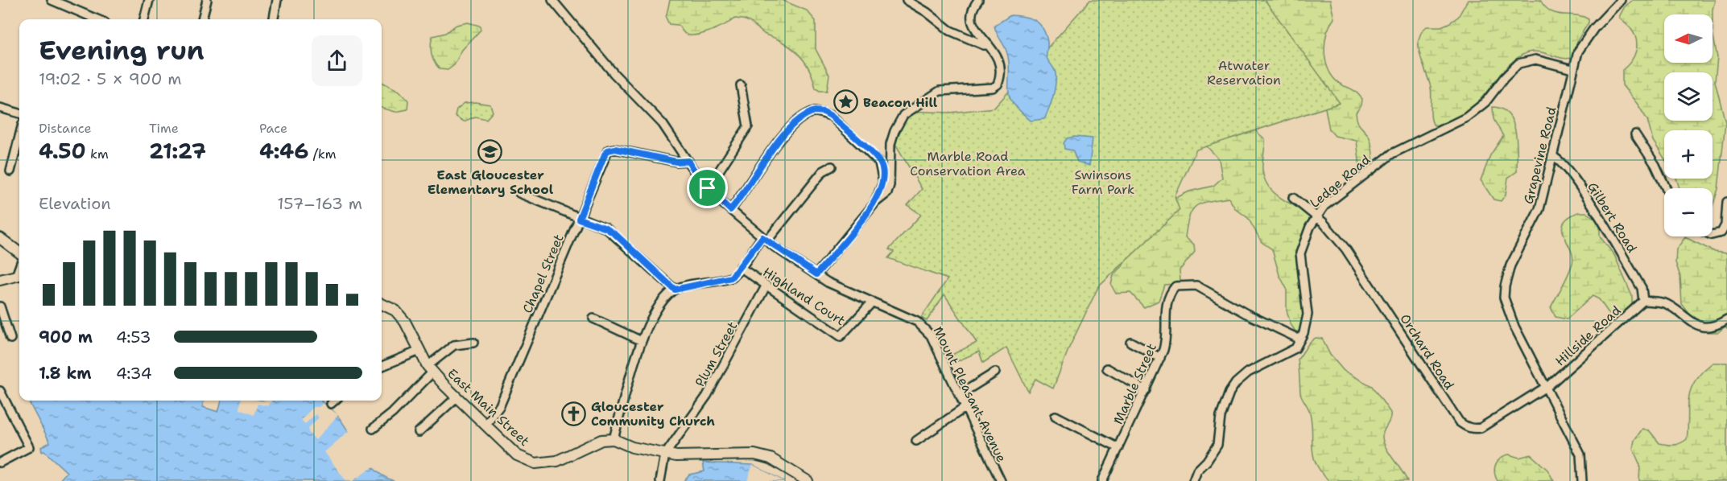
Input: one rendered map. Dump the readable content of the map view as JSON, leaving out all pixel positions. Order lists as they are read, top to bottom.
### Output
{
  "streets": {
    "main road": ["East Main Street"],
    "street": [
      "Grapevine Road",
      "Ledge Road",
      "Gilbert Road",
      "Chapel Street",
      "Highland Court",
      "Hillside Road",
      "Orchard Road",
      "Plum Street",
      "Marble Street",
      "Mount Pleasant Avenue"
    ]
  },
  "crossings": [
    ["Grapevine Road", "Ledge Road"],
    ["Grapevine Road", "Gilbert Road"],
    ["Grapevine Road", "Hillside Road"],
    ["Grapevine Road", "Orchard Road"],
    ["Ledge Road", "Orchard Road"],
    ["Ledge Road", "Marble Street"],
    ["Gilbert Road", "Hillside Road"],
    ["Chapel Street", "Mount Pleasant Avenue"],
    ["Chapel Street", "East Main Street"],
    ["Highland Court", "Plum Street"],
    ["Highland Court", "Mount Pleasant Avenue"],
    ["Hillside Road", "Orchard Road"]
  ],
  "parks": ["Atwater Reservation", "Marble Road Conservation Area", "Swinsons Farm Park"],
  "places": {
    "place": ["Beacon Hill"],
    "school or university": ["East Gloucester Elementary School"],
    "church": ["Gloucester Community Church"]
  },
  "north": "left",
  "page": {
    "map_buttons": ["+", "−"],
    "heading": ["Evening run", "19:02 · 5 × 900 m"],
    "stats": [
      ["Distance", "4.50 km"],
      ["Time", "21:27"],
      ["Pace", "4:46 /km"]
    ],
    "chart": ["Elevation", "157–163 m"],
    "list": [
      {
        "name": "900 m",
        "note": "4:53"
      },
      {
        "name": "1.8 km",
        "note": "4:34"
      }
    ]
  }
}
